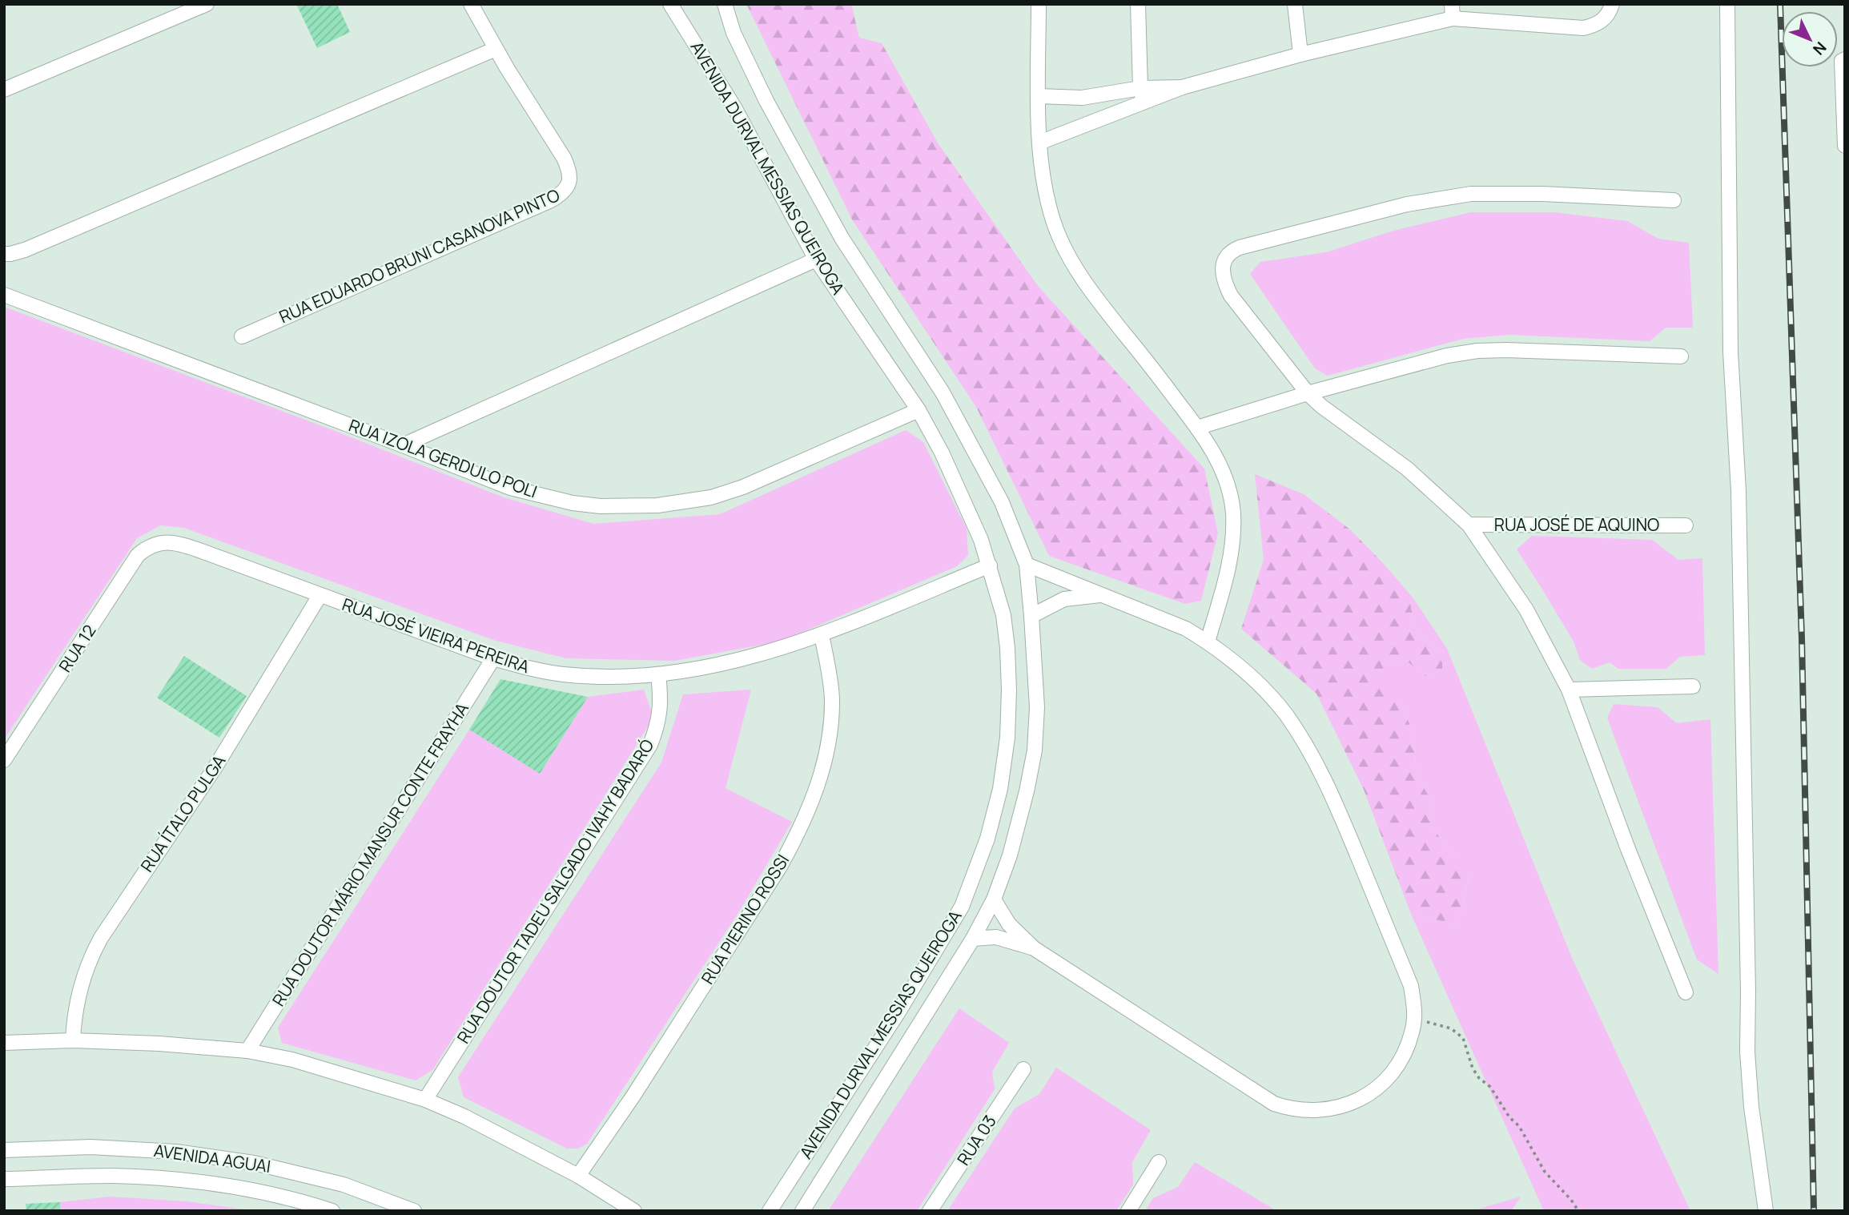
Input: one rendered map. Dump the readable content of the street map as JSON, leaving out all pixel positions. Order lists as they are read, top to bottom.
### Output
{
  "streets": {
    "street": [
      "AVENIDA DURVAL MESSIAS QUEIROGA",
      "RUA EDUARDO BRUNI CASANOVA PINTO",
      "RUA IZOLA GERDULO POLI",
      "RUA JOSÉ DE AQUINO",
      "RUA JOSÉ VIEIRA PEREIRA",
      "RUA 12",
      "RUA ÍTALO PULGA",
      "RUA DOUTOR MÁRIO MANSUR CONTE FRAYHA",
      "RUA DOUTOR TADEU SALGADO IVAHY BADARÓ",
      "RUA PIERINO ROSSI",
      "RUA 03",
      "AVENIDA AGUAI"
    ]
  },
  "crossings": [
    ["AVENIDA DURVAL MESSIAS QUEIROGA", "RUA IZOLA GERDULO POLI"],
    ["AVENIDA DURVAL MESSIAS QUEIROGA", "RUA JOSÉ VIEIRA PEREIRA"],
    ["RUA JOSÉ VIEIRA PEREIRA", "RUA 12"],
    ["RUA JOSÉ VIEIRA PEREIRA", "RUA ÍTALO PULGA"],
    ["RUA JOSÉ VIEIRA PEREIRA", "RUA DOUTOR MÁRIO MANSUR CONTE FRAYHA"],
    ["RUA JOSÉ VIEIRA PEREIRA", "RUA DOUTOR TADEU SALGADO IVAHY BADARÓ"],
    ["RUA JOSÉ VIEIRA PEREIRA", "RUA PIERINO ROSSI"]
  ],
  "north": "bottom right"
}
